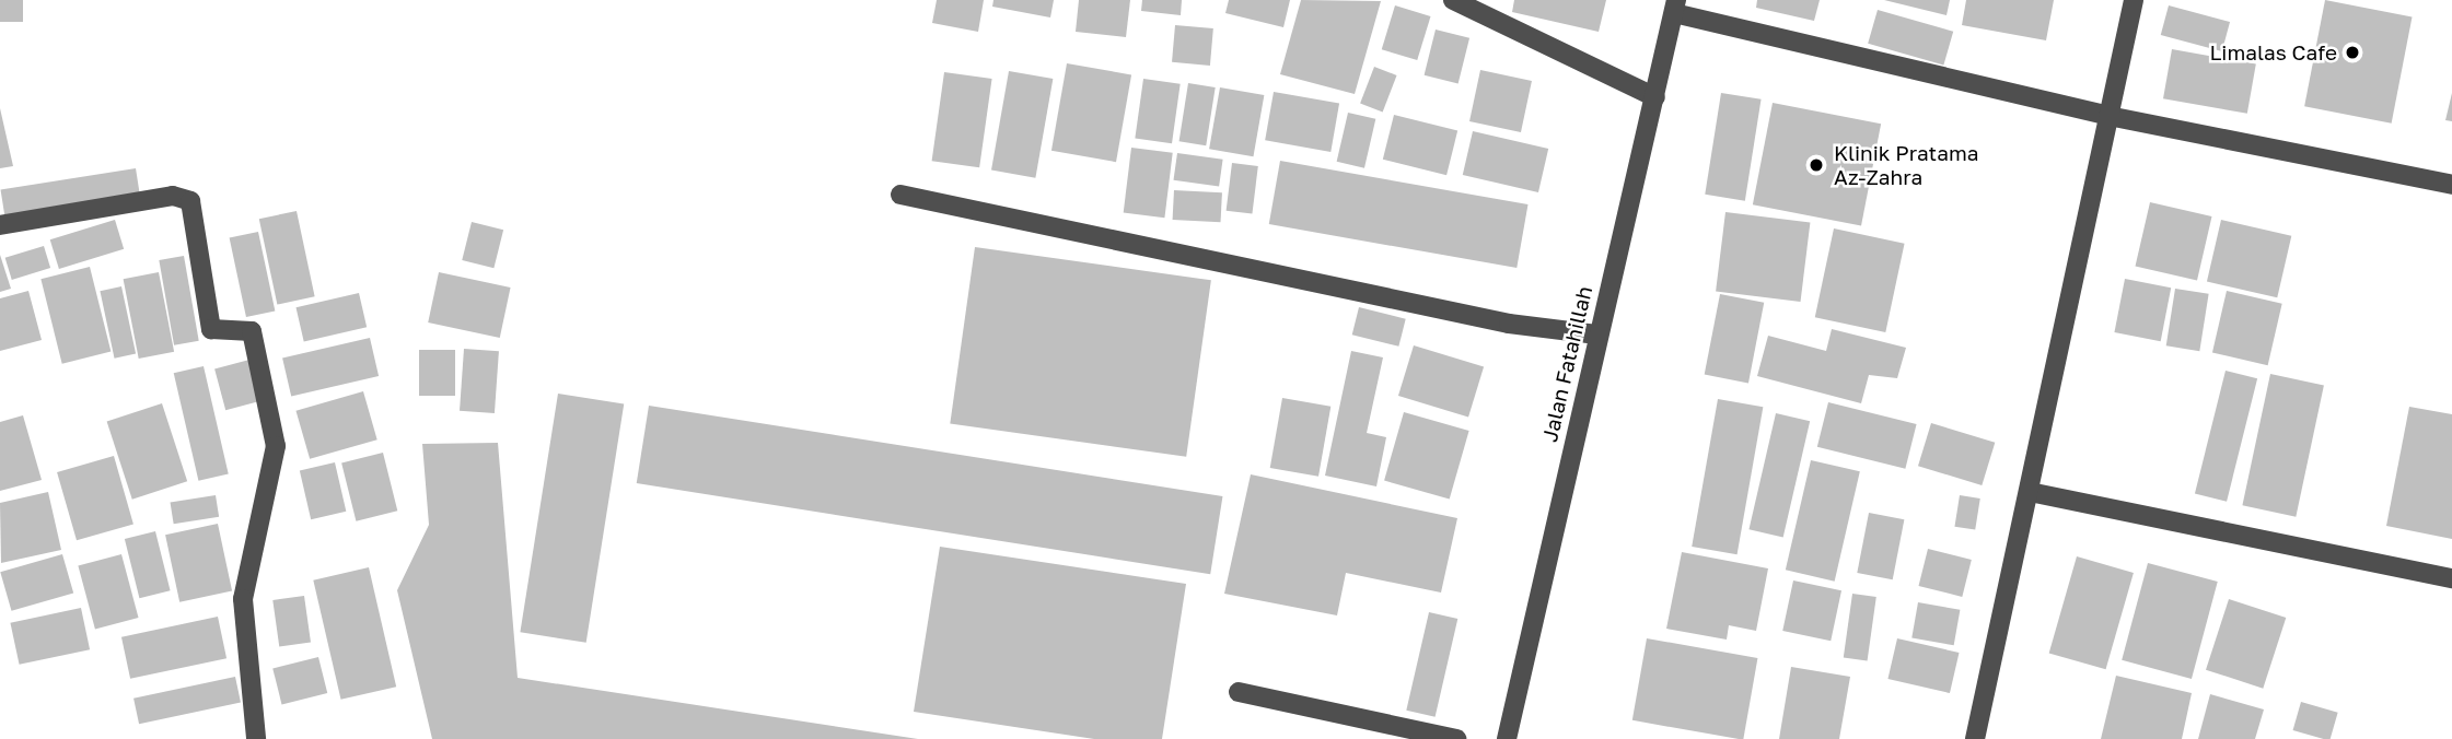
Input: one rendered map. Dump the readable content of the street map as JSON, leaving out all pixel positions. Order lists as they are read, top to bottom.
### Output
{
  "streets": {
    "street": ["Jalan Fatahillah"]
  },
  "places": ["Limalas Cafe", "Klinik Pratama Az-Zahra"]
}
